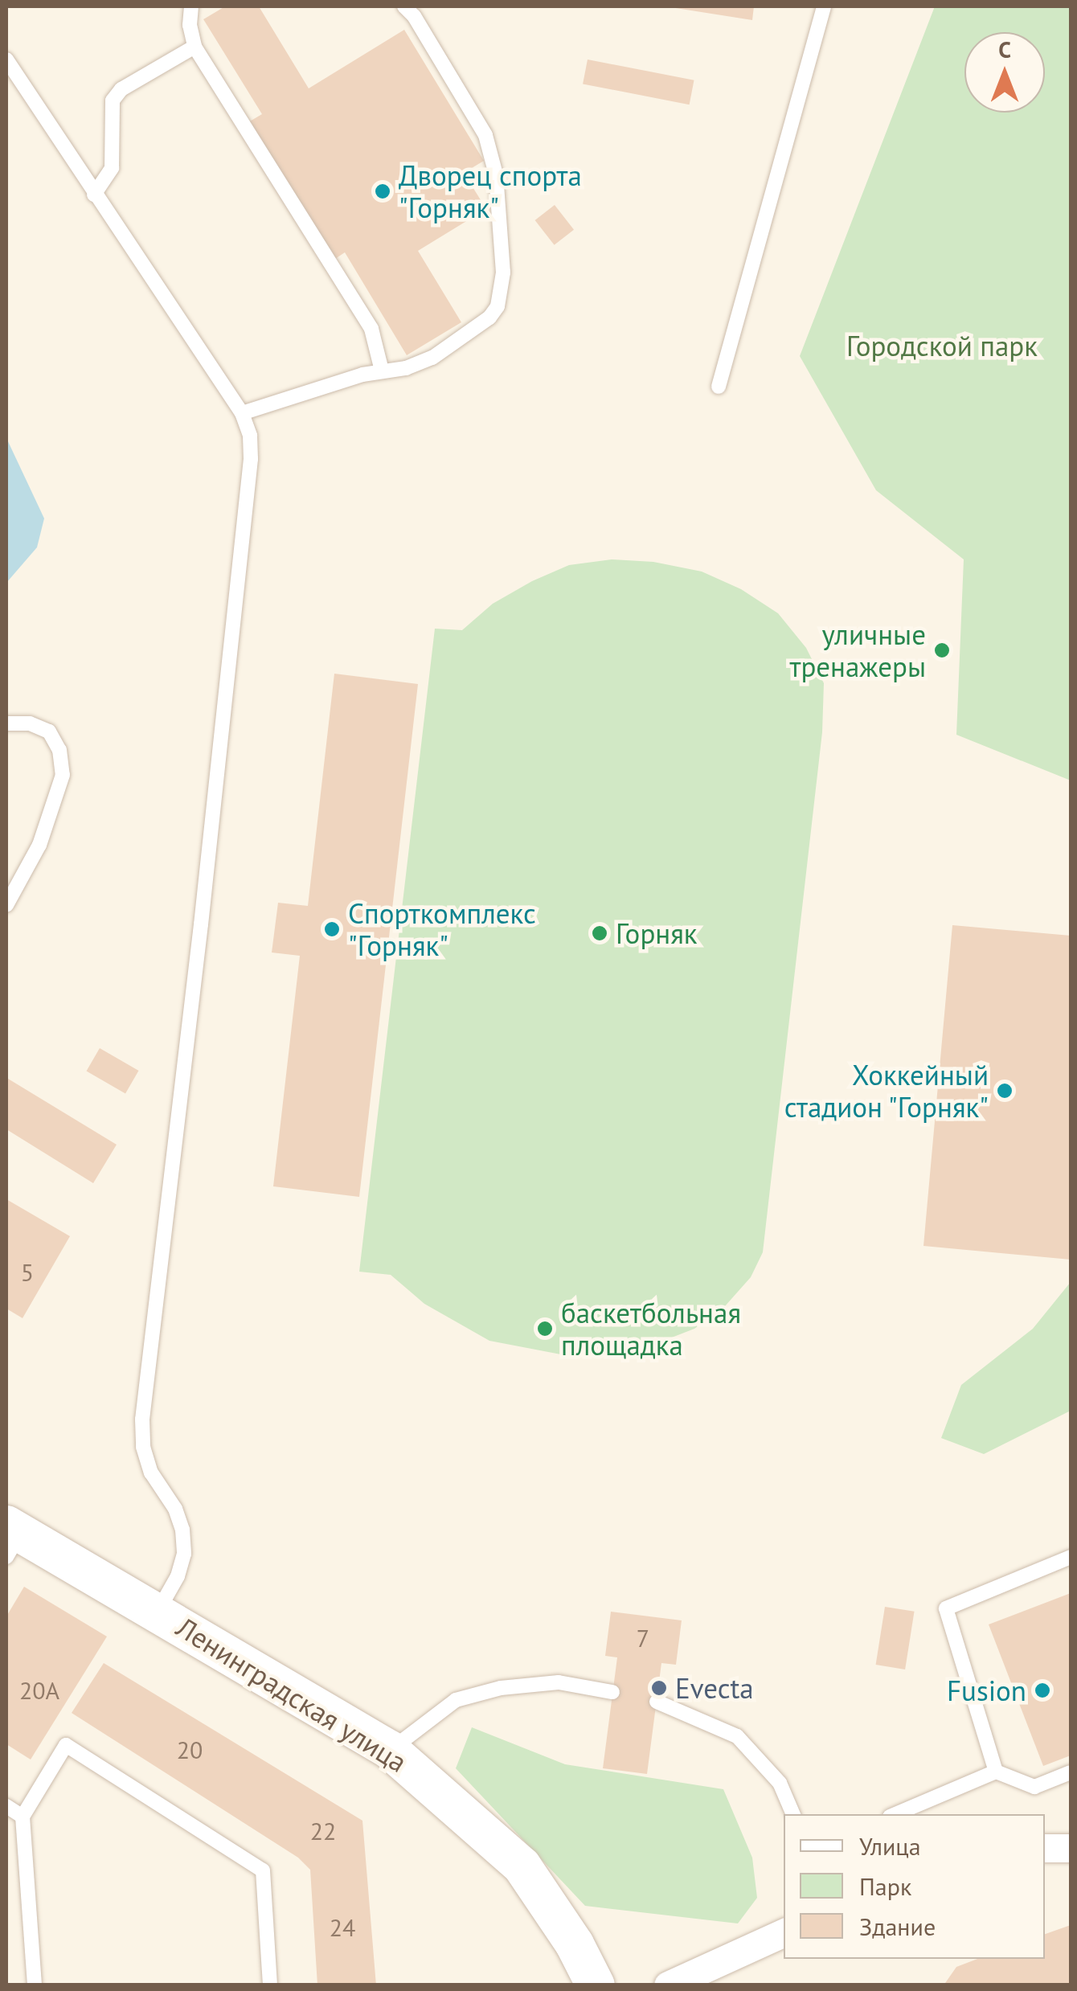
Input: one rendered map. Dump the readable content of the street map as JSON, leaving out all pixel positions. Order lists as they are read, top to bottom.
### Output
{
  "streets": {
    "street": ["Ленинградская улица"]
  },
  "parks": ["Городской парк"],
  "places": [
    "Дворец спорта \"Горняк\"",
    "уличные тренажеры",
    "Спорткомплекс \"Горняк\"",
    "Горняк",
    "Хоккейный стадион \"Горняк\"",
    "баскетбольная площадка",
    "Evecta",
    "Fusion"
  ],
  "house_numbers": [
    "5",
    "7",
    "20А",
    "20",
    "22",
    "24"
  ],
  "legend": ["Улица", "Парк", "Здание"],
  "north": "top"
}
